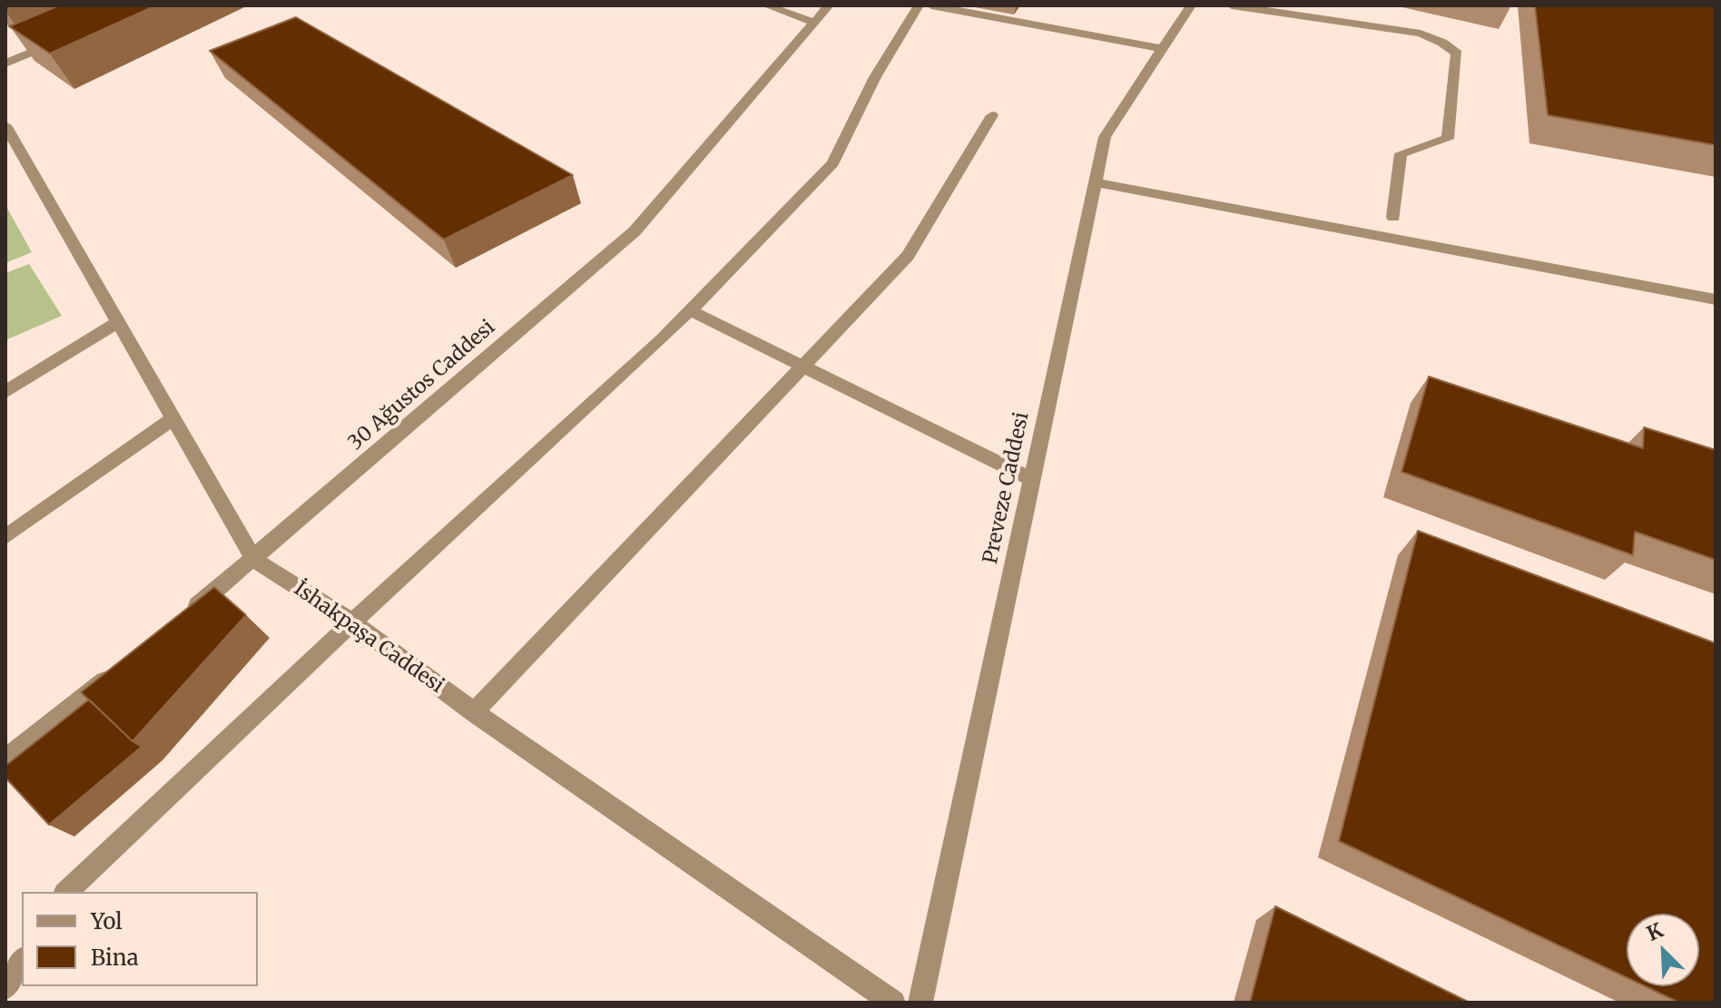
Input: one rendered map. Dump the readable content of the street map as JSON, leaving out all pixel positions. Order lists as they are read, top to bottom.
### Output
{
  "streets": {
    "street": ["30 Ağustos Caddesi", "Preveze Caddesi", "İshakpaşa Caddesi"]
  },
  "crossings": [
    ["30 Ağustos Caddesi", "İshakpaşa Caddesi"]
  ],
  "legend": ["Yol", "Bina"],
  "north": "top left"
}
